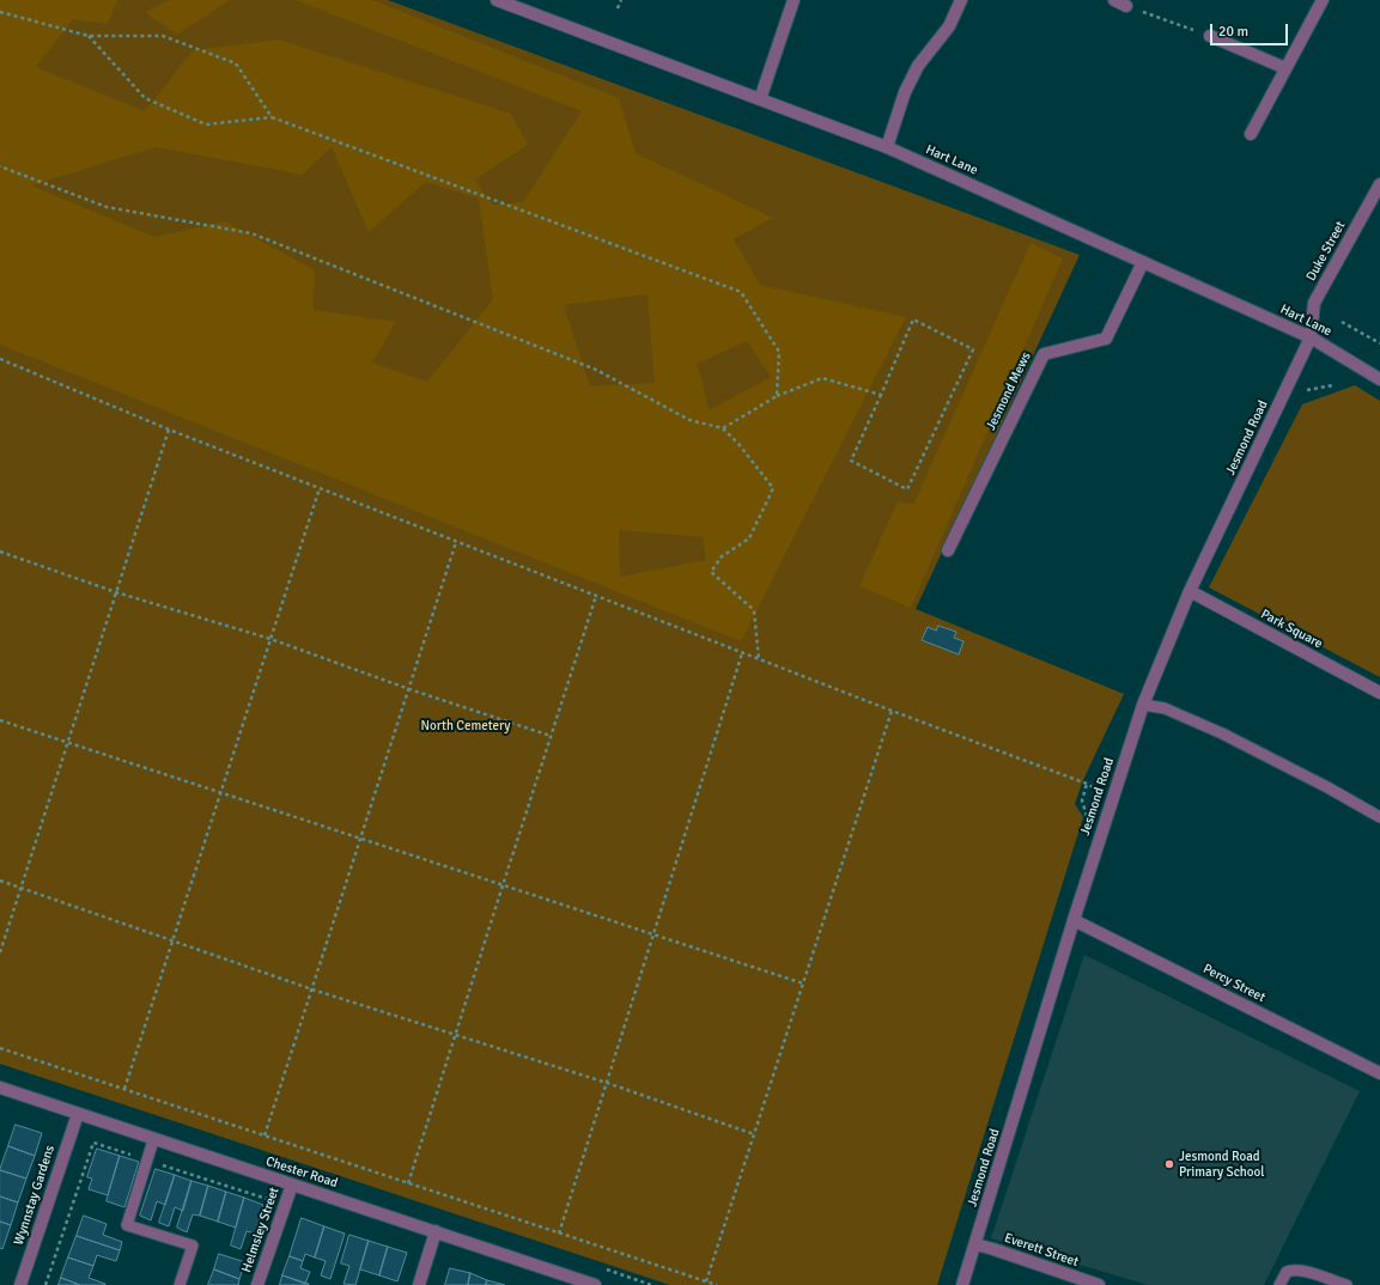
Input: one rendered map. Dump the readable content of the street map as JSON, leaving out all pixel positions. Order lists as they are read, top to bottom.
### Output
{
  "streets": {
    "street": [
      "Hart Lane",
      "Duke Street",
      "Jesmond Mews",
      "Jesmond Road",
      "Park Square",
      "Percy Street",
      "Chester Road",
      "Wynnstay Gardens",
      "Helmsley Street",
      "Everett Street"
    ]
  },
  "crossings": [
    ["Hart Lane", "Duke Street"],
    ["Hart Lane", "Jesmond Mews"],
    ["Hart Lane", "Jesmond Road"],
    ["Duke Street", "Jesmond Road"],
    ["Jesmond Road", "Park Square"],
    ["Jesmond Road", "Percy Street"],
    ["Jesmond Road", "Everett Street"],
    ["Chester Road", "Wynnstay Gardens"],
    ["Chester Road", "Helmsley Street"]
  ],
  "parks": ["North Cemetery"],
  "places": ["Jesmond Road Primary School"],
  "scale_bar": "20 m"
}
